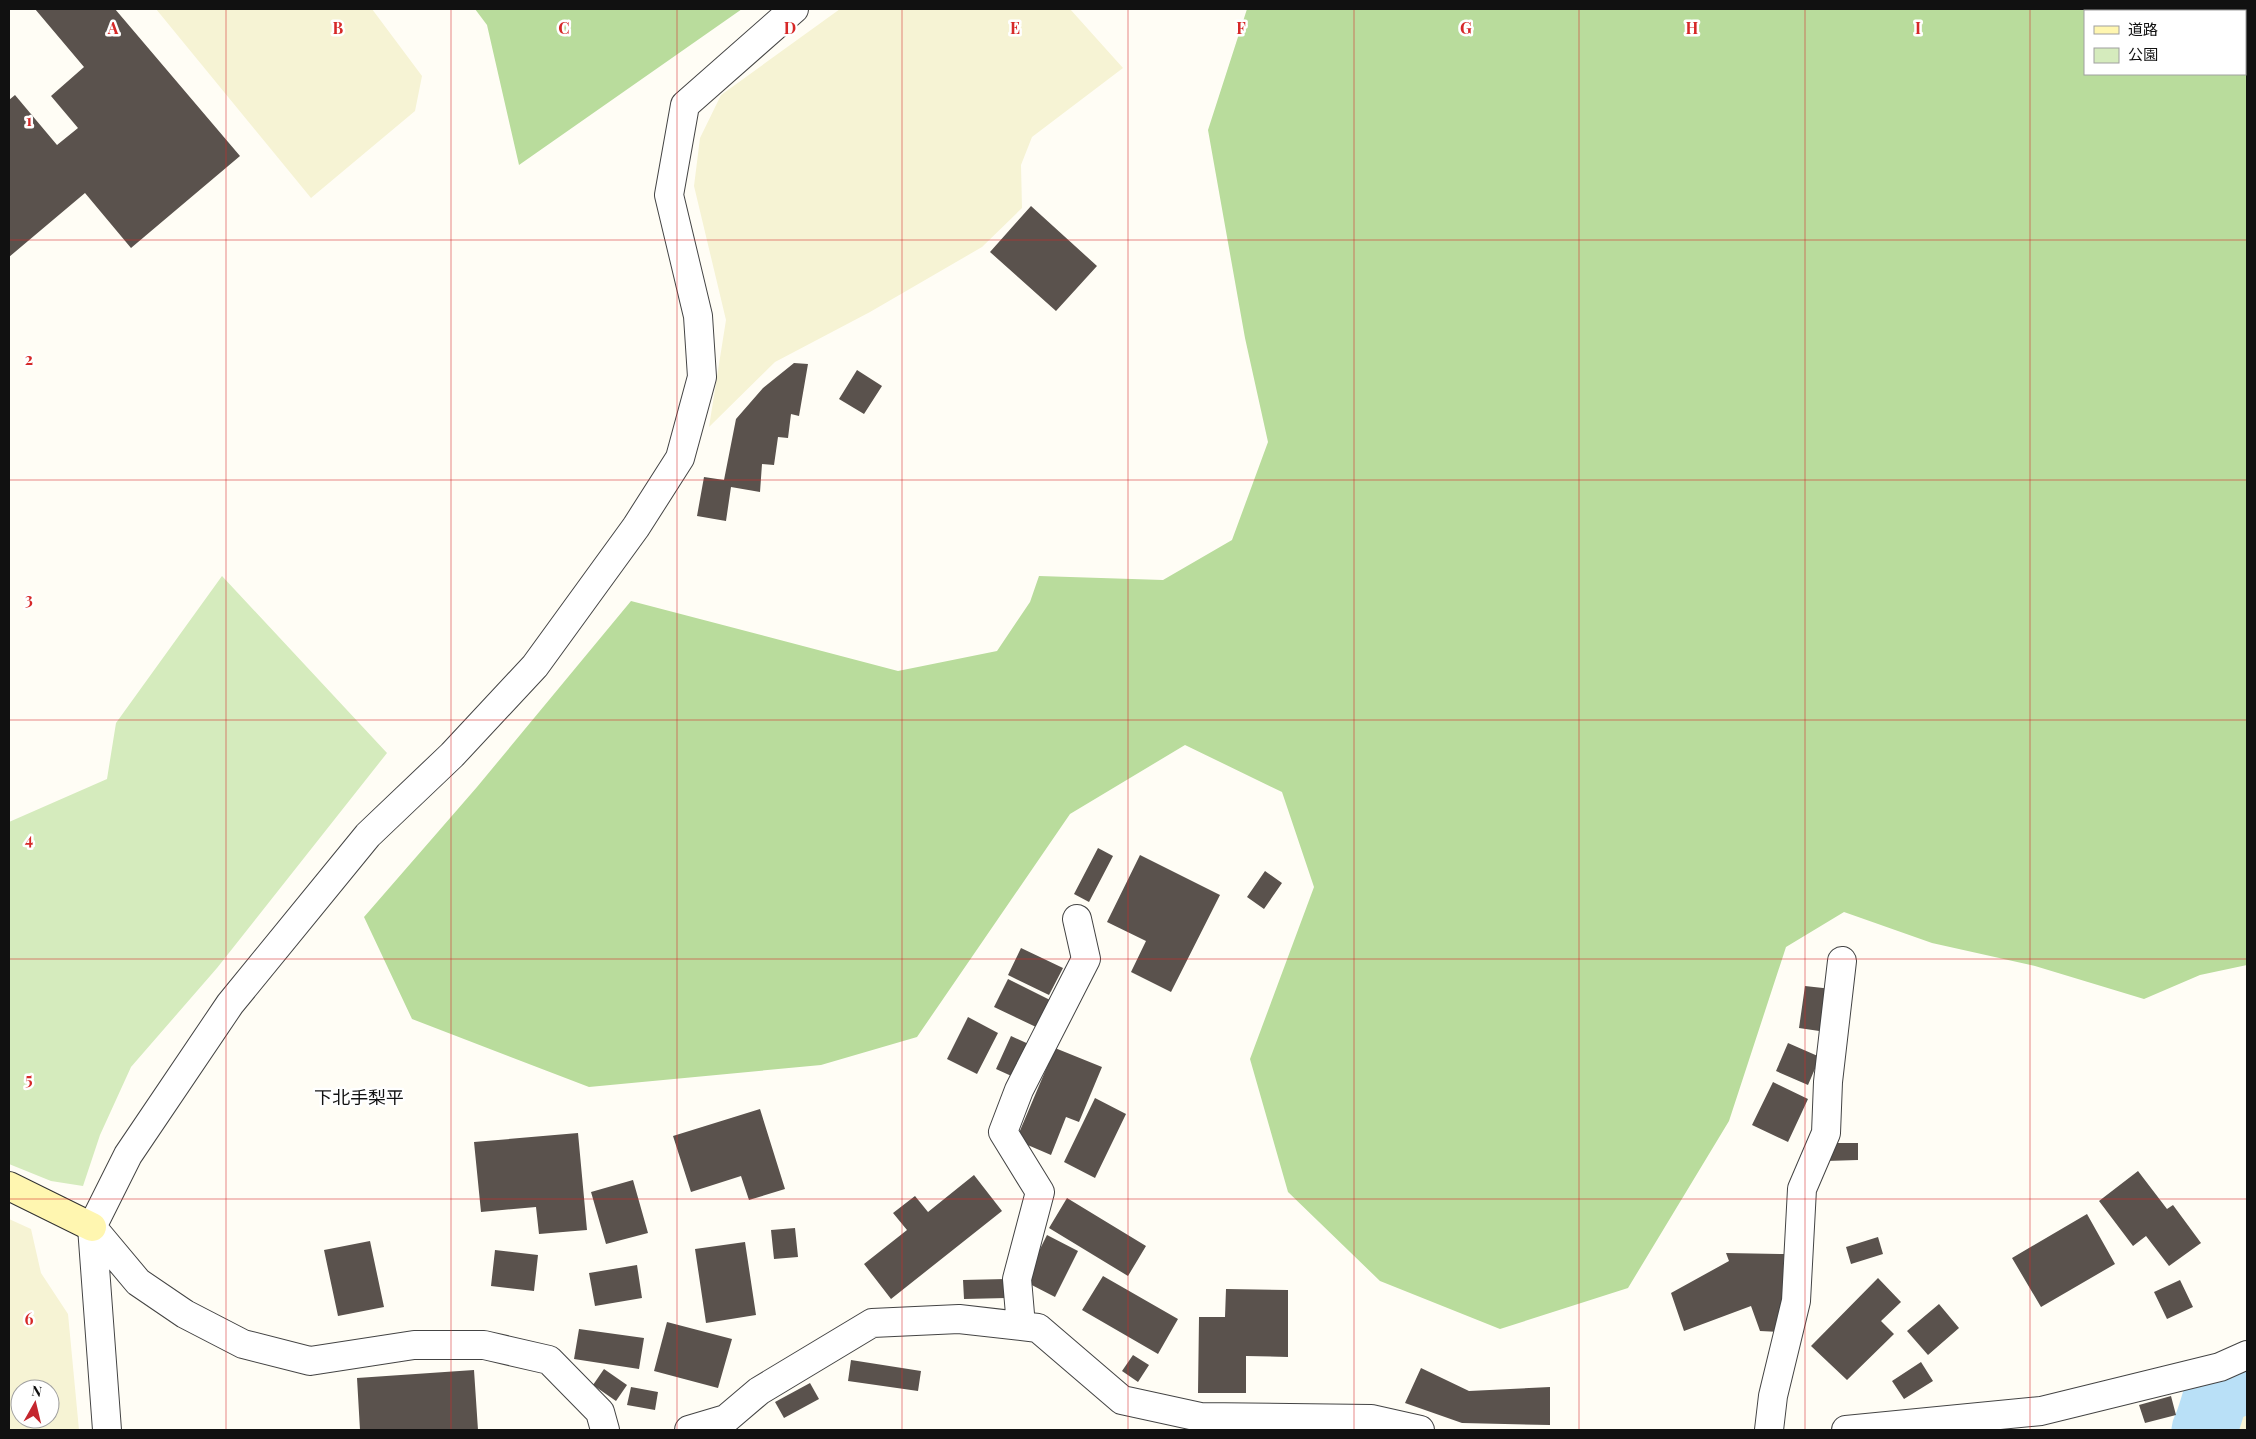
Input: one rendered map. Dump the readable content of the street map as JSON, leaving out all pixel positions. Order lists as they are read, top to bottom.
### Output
{
  "districts": ["下北手梨平"],
  "legend": ["道路", "公園"],
  "north": "top",
  "grid": {
    "columns": [
      "A",
      "B",
      "C",
      "D",
      "E",
      "F",
      "G",
      "H",
      "I"
    ],
    "rows": [
      "1",
      "2",
      "3",
      "4",
      "5",
      "6"
    ]
  }
}
